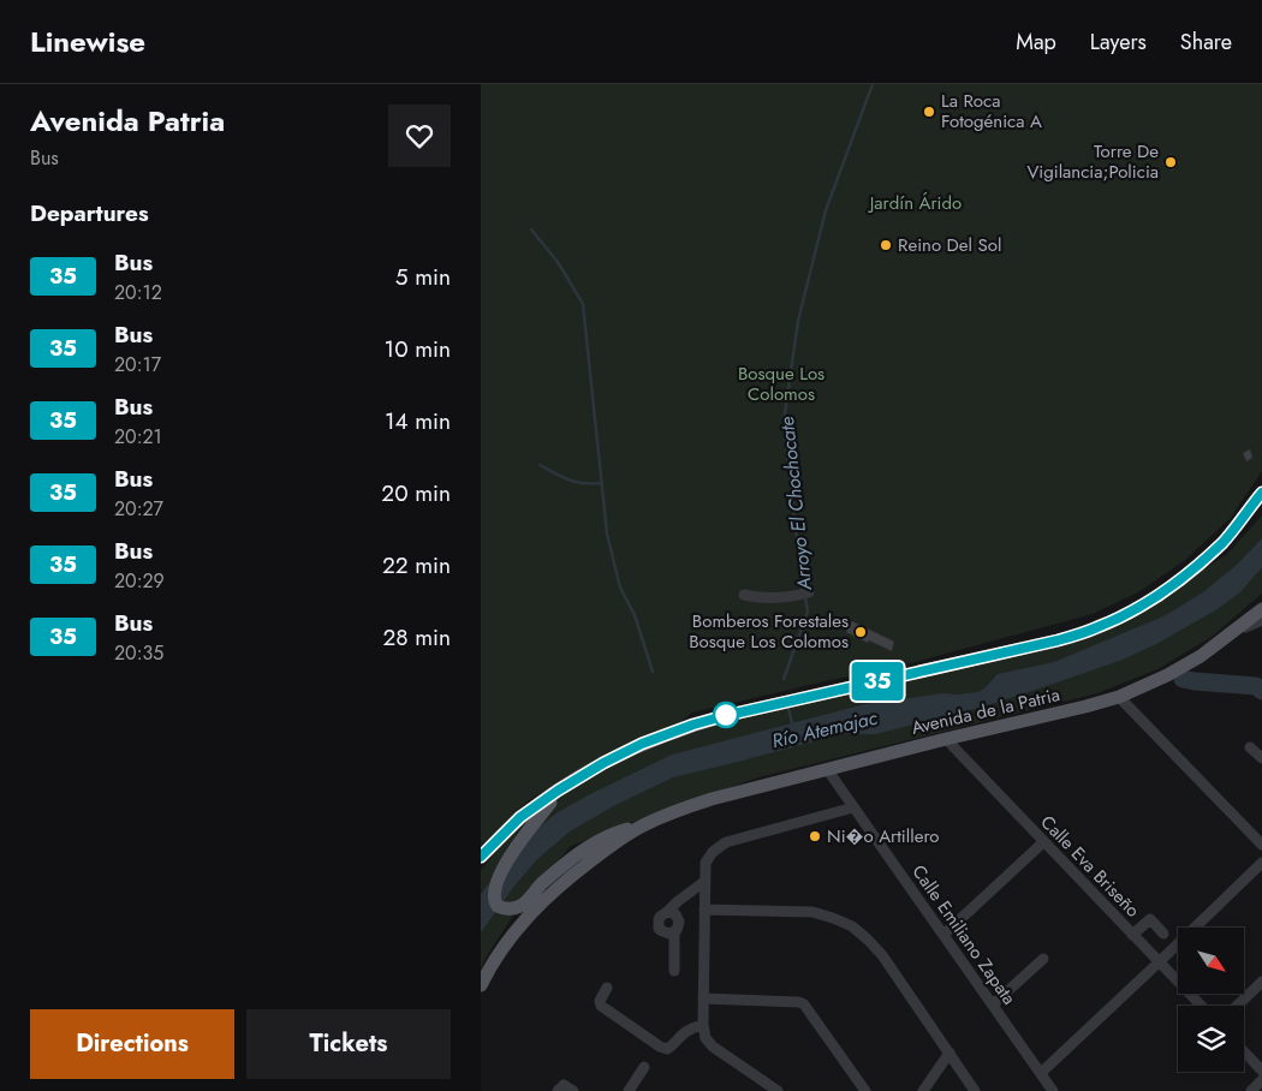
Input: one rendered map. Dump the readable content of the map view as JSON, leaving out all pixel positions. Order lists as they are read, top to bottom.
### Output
{
  "streets": {
    "main road": ["Avenida de la Patria"],
    "street": ["Calle Eva Briseño", "Calle Emiliano Zapata"]
  },
  "crossings": [
    ["Avenida de la Patria", "Calle Eva Briseño"],
    ["Avenida de la Patria", "Calle Emiliano Zapata"]
  ],
  "water": ["Arroyo El Chochocate", "Río Atemajac"],
  "parks": ["Jardín Árido", "Bosque Los Colomos"],
  "places": [
    "La Roca Fotogénica A",
    "Torre De Vigilancia;Policia",
    "Reino Del Sol",
    "Bomberos Forestales Bosque Los Colomos",
    "Ni�o Artillero"
  ],
  "lines": ["bus line 35"],
  "north": "bottom right",
  "page": {
    "header": "Linewise",
    "nav": ["Map", "Layers", "Share"],
    "heading": [
      ["Avenida Patria", "Bus"],
      "Departures"
    ],
    "on_map": "35",
    "list": [
      {
        "mark": "35",
        "name": "Bus",
        "note": "20:12",
        "value": "5 min"
      },
      {
        "mark": "35",
        "name": "Bus",
        "note": "20:17",
        "value": "10 min"
      },
      {
        "mark": "35",
        "name": "Bus",
        "note": "20:21",
        "value": "14 min"
      },
      {
        "mark": "35",
        "name": "Bus",
        "note": "20:27",
        "value": "20 min"
      },
      {
        "mark": "35",
        "name": "Bus",
        "note": "20:29",
        "value": "22 min"
      },
      {
        "mark": "35",
        "name": "Bus",
        "note": "20:35",
        "value": "28 min"
      }
    ],
    "buttons": ["Directions", "Tickets"]
  }
}
